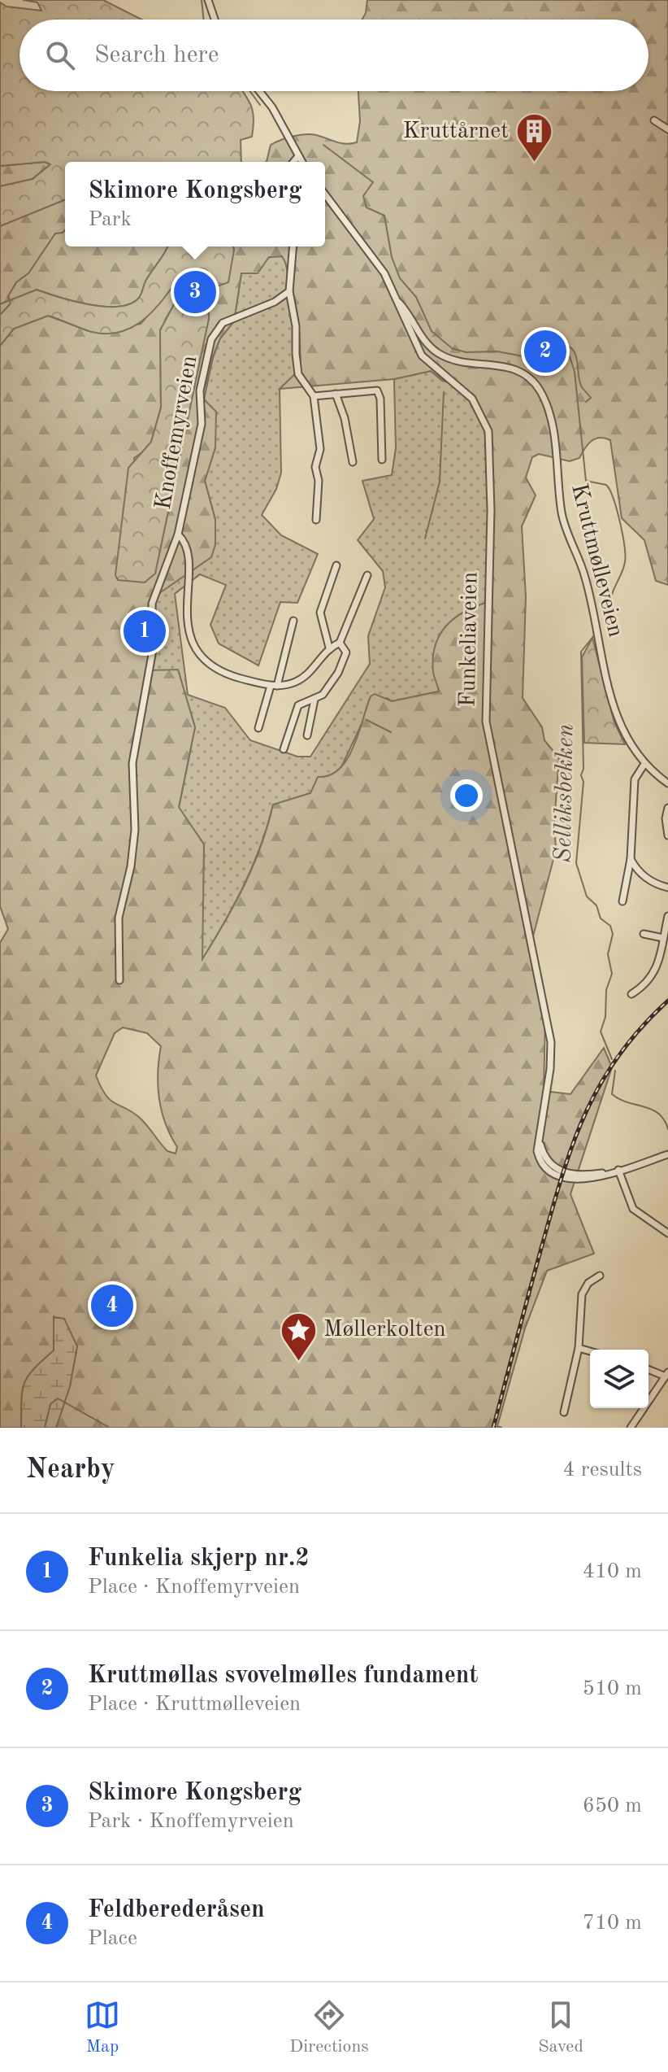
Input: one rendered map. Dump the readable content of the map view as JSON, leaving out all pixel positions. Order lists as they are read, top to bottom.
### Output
{
  "streets": {
    "street": ["Knoffemyrveien", "Kruttmølleveien", "Funkeliaveien"]
  },
  "crossings": [
    ["Kruttmølleveien", "Funkeliaveien"]
  ],
  "water": ["Selliksbekken"],
  "places": {
    "building": ["Kruttårnet"],
    "place": ["Møllerkolten"]
  },
  "page": {
    "search": "Search here",
    "popup": ["Skimore Kongsberg", "Park"],
    "pins": [
      "3",
      "2",
      "1",
      "4"
    ],
    "heading": ["Nearby", "4 results"],
    "list": [
      {
        "mark": "1",
        "name": "Funkelia skjerp nr.2",
        "note": "Place · Knoffemyrveien",
        "value": "410 m"
      },
      {
        "mark": "2",
        "name": "Kruttmøllas svovelmølles fundament",
        "note": "Place · Kruttmølleveien",
        "value": "510 m"
      },
      {
        "mark": "3",
        "name": "Skimore Kongsberg",
        "note": "Park · Knoffemyrveien",
        "value": "650 m"
      },
      {
        "mark": "4",
        "name": "Feldberederåsen",
        "note": "Place",
        "value": "710 m"
      }
    ],
    "nav": ["Map", "Directions", "Saved"]
  }
}
